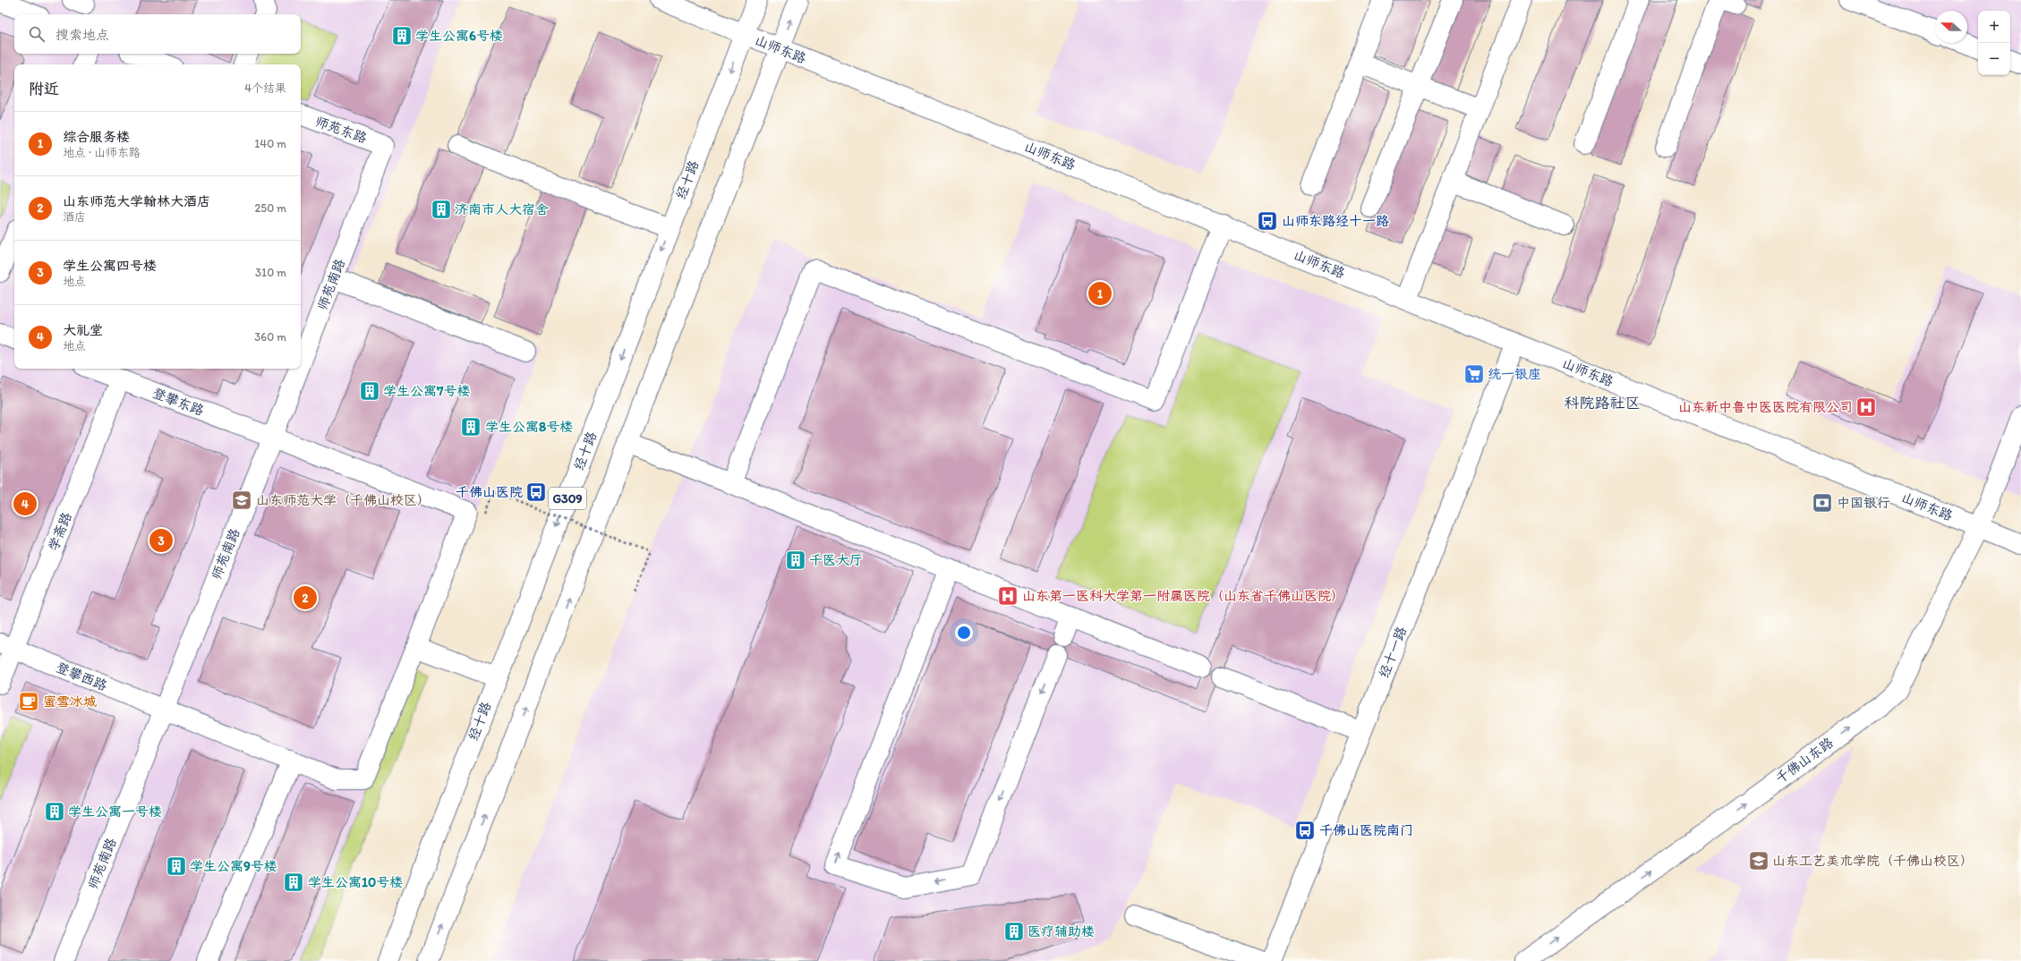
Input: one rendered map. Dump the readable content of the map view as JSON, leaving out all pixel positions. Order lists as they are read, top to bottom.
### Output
{
  "streets": {
    "main road": [
      "山师东路",
      "师苑东路",
      "经十路",
      "师苑南路",
      "登攀东路",
      "G309",
      "学斋路",
      "经十一路",
      "登攀西路",
      "千佛山东路"
    ]
  },
  "crossings": [
    ["山师东路", "经十路"],
    ["山师东路", "G309"],
    ["山师东路", "经十一路"],
    ["山师东路", "千佛山东路"],
    ["师苑东路", "师苑南路"],
    ["师苑南路", "登攀东路"],
    ["师苑南路", "登攀西路"],
    ["登攀东路", "学斋路"],
    ["登攀东路", "登攀西路"],
    ["学斋路", "登攀西路"]
  ],
  "one_way": ["千佛山东路"],
  "districts": ["科院路社区"],
  "places": {
    "building": [
      "学生公寓6号楼",
      "济南市人大宿舍",
      "学生公寓7号楼",
      "学生公寓8号楼",
      "千医大厅",
      "学生公寓一号楼",
      "学生公寓9号楼",
      "学生公寓10号楼",
      "医疗辅助楼"
    ],
    "bus stop": ["山师东路经十一路", "千佛山医院", "千佛山医院南门"],
    "supermarket": ["统一银座"],
    "hospital": ["山东新中鲁中医医院有限公司", "山东第一医科大学第一附属医院（山东省千佛山医院）"],
    "school or university": ["山东师范大学（千佛山校区）", "山东工艺美术学院（千佛山校区）"],
    "bank": ["中国银行"],
    "cafe": ["蜜雪冰城"]
  },
  "north": "left",
  "page": {
    "map_buttons": ["+", "−"],
    "search": "搜索地点",
    "heading": ["附近", "4个结果"],
    "list": [
      {
        "mark": "1",
        "name": "综合服务楼",
        "note": "地点 · 山师东路",
        "value": "140 m"
      },
      {
        "mark": "2",
        "name": "山东师范大学翰林大酒店",
        "note": "酒店",
        "value": "250 m"
      },
      {
        "mark": "3",
        "name": "学生公寓四号楼",
        "note": "地点",
        "value": "310 m"
      },
      {
        "mark": "4",
        "name": "大礼堂",
        "note": "地点",
        "value": "360 m"
      }
    ],
    "pins": [
      "1",
      "4",
      "3",
      "2"
    ]
  }
}
